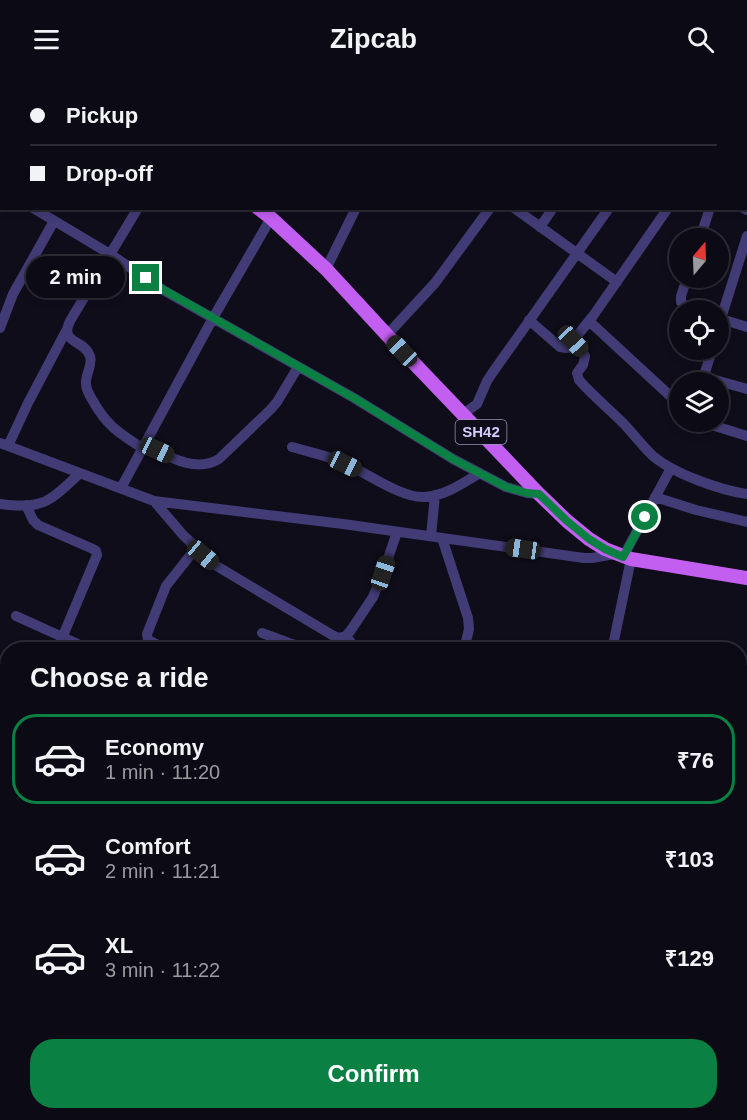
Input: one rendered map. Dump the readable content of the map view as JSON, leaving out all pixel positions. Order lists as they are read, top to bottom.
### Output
{
  "streets": {
    "main road": ["SH42"]
  },
  "north": "top",
  "page": {
    "header": "Zipcab",
    "banner": ["Pickup", "Drop-off"],
    "bubble": "2 min",
    "heading": "Choose a ride",
    "list": [
      {
        "name": "Economy",
        "note": "1 min · 11:20",
        "value": "₹76"
      },
      {
        "name": "Comfort",
        "note": "2 min · 11:21",
        "value": "₹103"
      },
      {
        "name": "XL",
        "note": "3 min · 11:22",
        "value": "₹129"
      }
    ],
    "buttons": "Confirm"
  }
}
